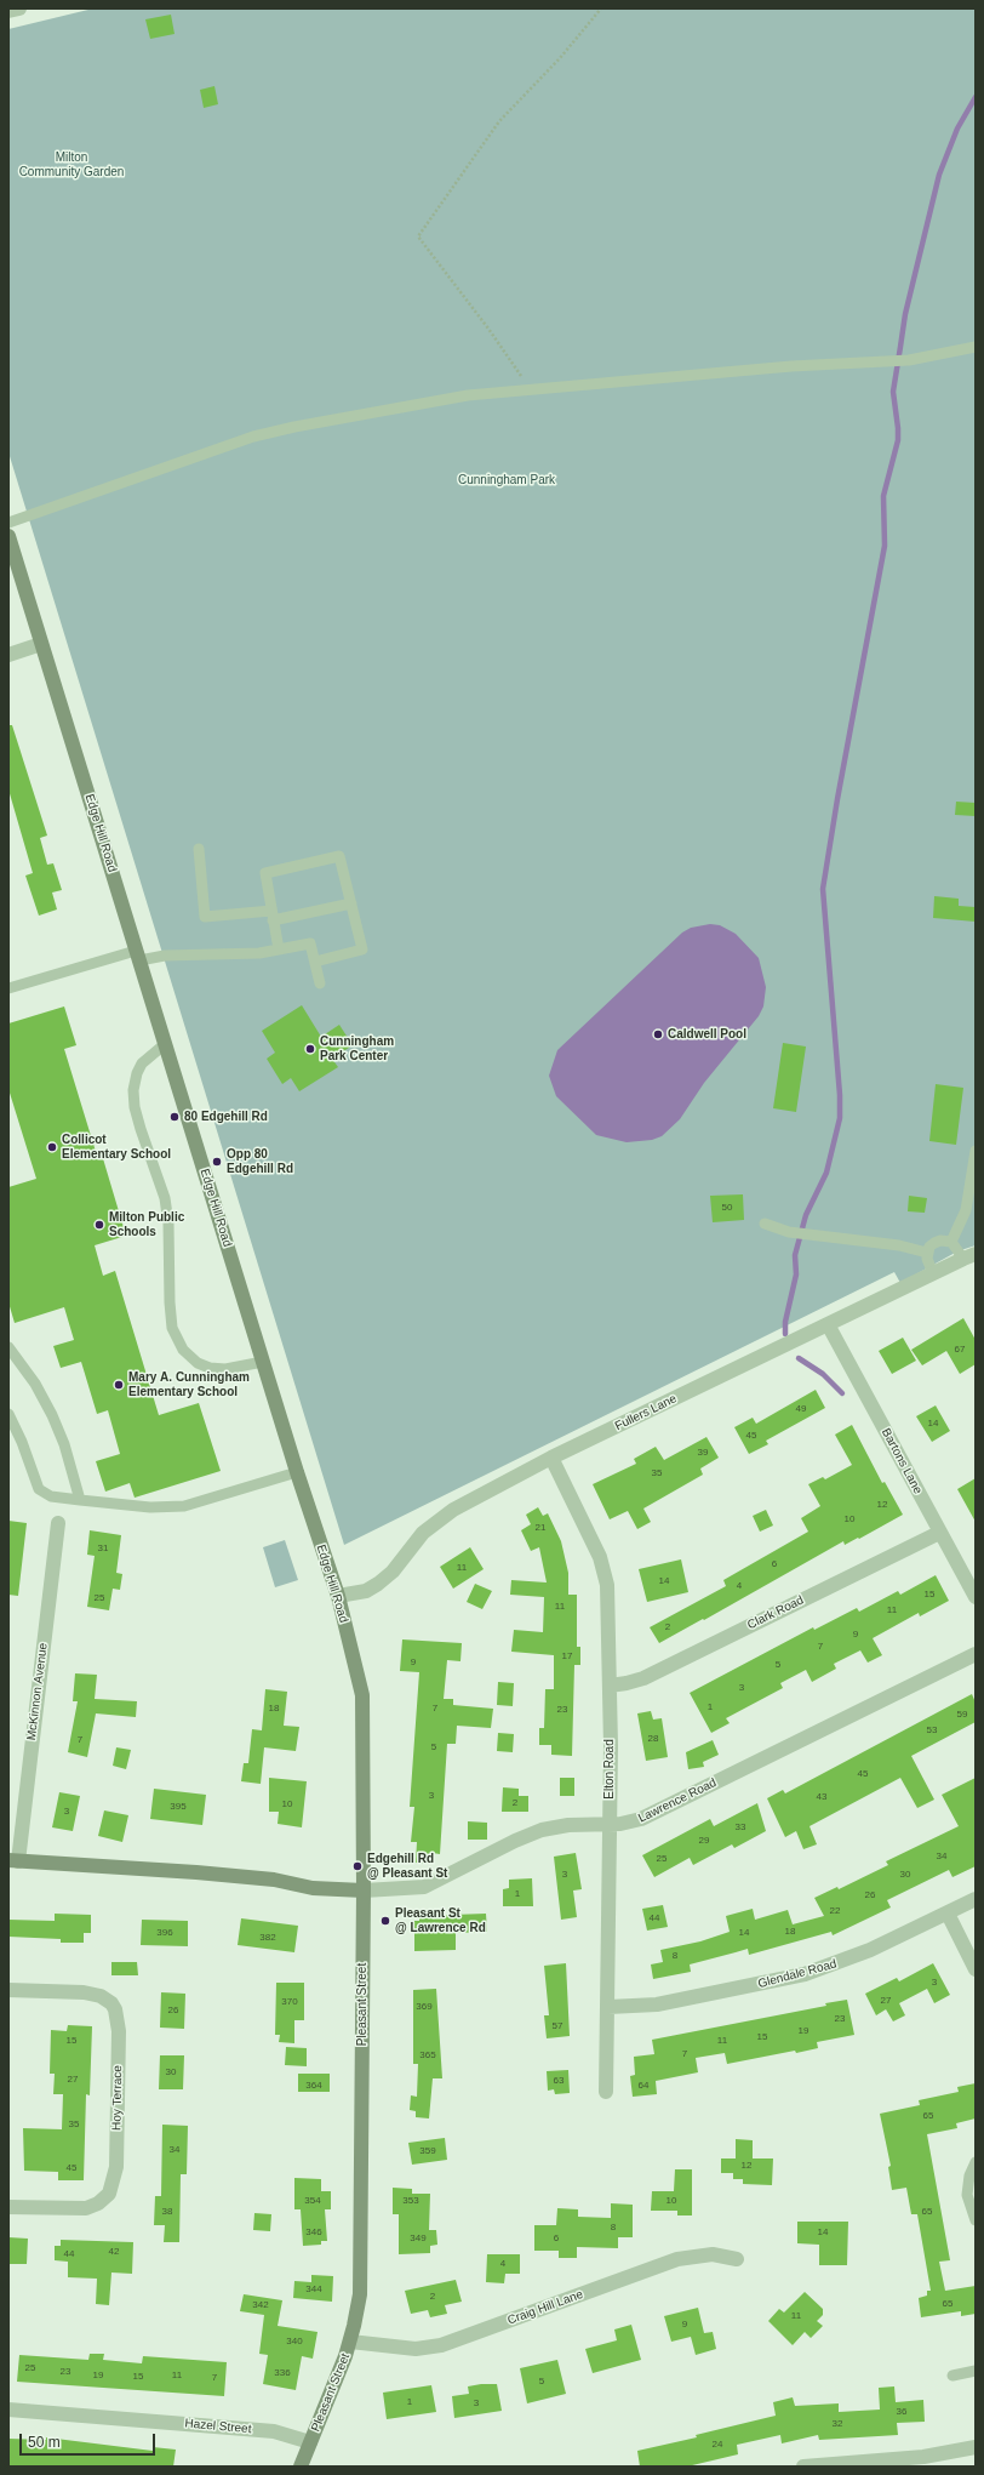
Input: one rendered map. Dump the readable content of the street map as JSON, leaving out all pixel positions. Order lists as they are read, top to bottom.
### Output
{
  "streets": {
    "street": [
      "Edge Hill Road",
      "Fullers Lane",
      "Bartons Lane",
      "Clark Road",
      "McKinnon Avenue",
      "Elton Road",
      "Lawrence Road",
      "Glendale Road",
      "Pleasant Street",
      "Hoy Terrace",
      "Craig Hill Lane",
      "Hazel Street"
    ]
  },
  "crossings": [
    ["Edge Hill Road", "Fullers Lane"],
    ["Edge Hill Road", "Lawrence Road"],
    ["Edge Hill Road", "Pleasant Street"],
    ["Fullers Lane", "Bartons Lane"],
    ["Fullers Lane", "Elton Road"],
    ["Bartons Lane", "Clark Road"],
    ["Clark Road", "Elton Road"],
    ["Elton Road", "Lawrence Road"],
    ["Elton Road", "Glendale Road"],
    ["Lawrence Road", "Pleasant Street"],
    ["Pleasant Street", "Craig Hill Lane"],
    ["Pleasant Street", "Hazel Street"]
  ],
  "parks": ["Milton Community Garden", "Cunningham Park"],
  "places": [
    "Caldwell Pool",
    "Cunningham Park Center",
    "80 Edgehill Rd",
    "Collicot Elementary School",
    "Opp 80 Edgehill Rd",
    "Milton Public Schools",
    "Mary A. Cunningham Elementary School",
    "Edgehill Rd @ Pleasant St",
    "Pleasant St @ Lawrence Rd"
  ],
  "house_numbers": [
    "50",
    "67",
    "49",
    "14",
    "45",
    "39",
    "35",
    "12",
    "10",
    "21",
    "31",
    "6",
    "11",
    "14",
    "4",
    "15",
    "25",
    "11",
    "11",
    "2",
    "9",
    "7",
    "17",
    "9",
    "5",
    "3",
    "1",
    "18",
    "7",
    "23",
    "59",
    "53",
    "28",
    "7",
    "5",
    "45",
    "3",
    "43",
    "2",
    "10",
    "395",
    "3",
    "33",
    "29",
    "34",
    "25",
    "3",
    "30",
    "1",
    "26",
    "22",
    "44",
    "18",
    "396",
    "14",
    "382",
    "8",
    "3",
    "27",
    "370",
    "369",
    "26",
    "23",
    "57",
    "19",
    "15",
    "15",
    "11",
    "7",
    "365",
    "30",
    "27",
    "63",
    "364",
    "64",
    "65",
    "35",
    "34",
    "359",
    "12",
    "45",
    "354",
    "353",
    "10",
    "38",
    "65",
    "8",
    "346",
    "14",
    "349",
    "6",
    "42",
    "44",
    "4",
    "344",
    "2",
    "65",
    "342",
    "11",
    "9",
    "340",
    "25",
    "23",
    "336",
    "19",
    "11",
    "15",
    "7",
    "5",
    "1",
    "3",
    "36",
    "32",
    "24"
  ],
  "scale_bar": "50 m"
}
